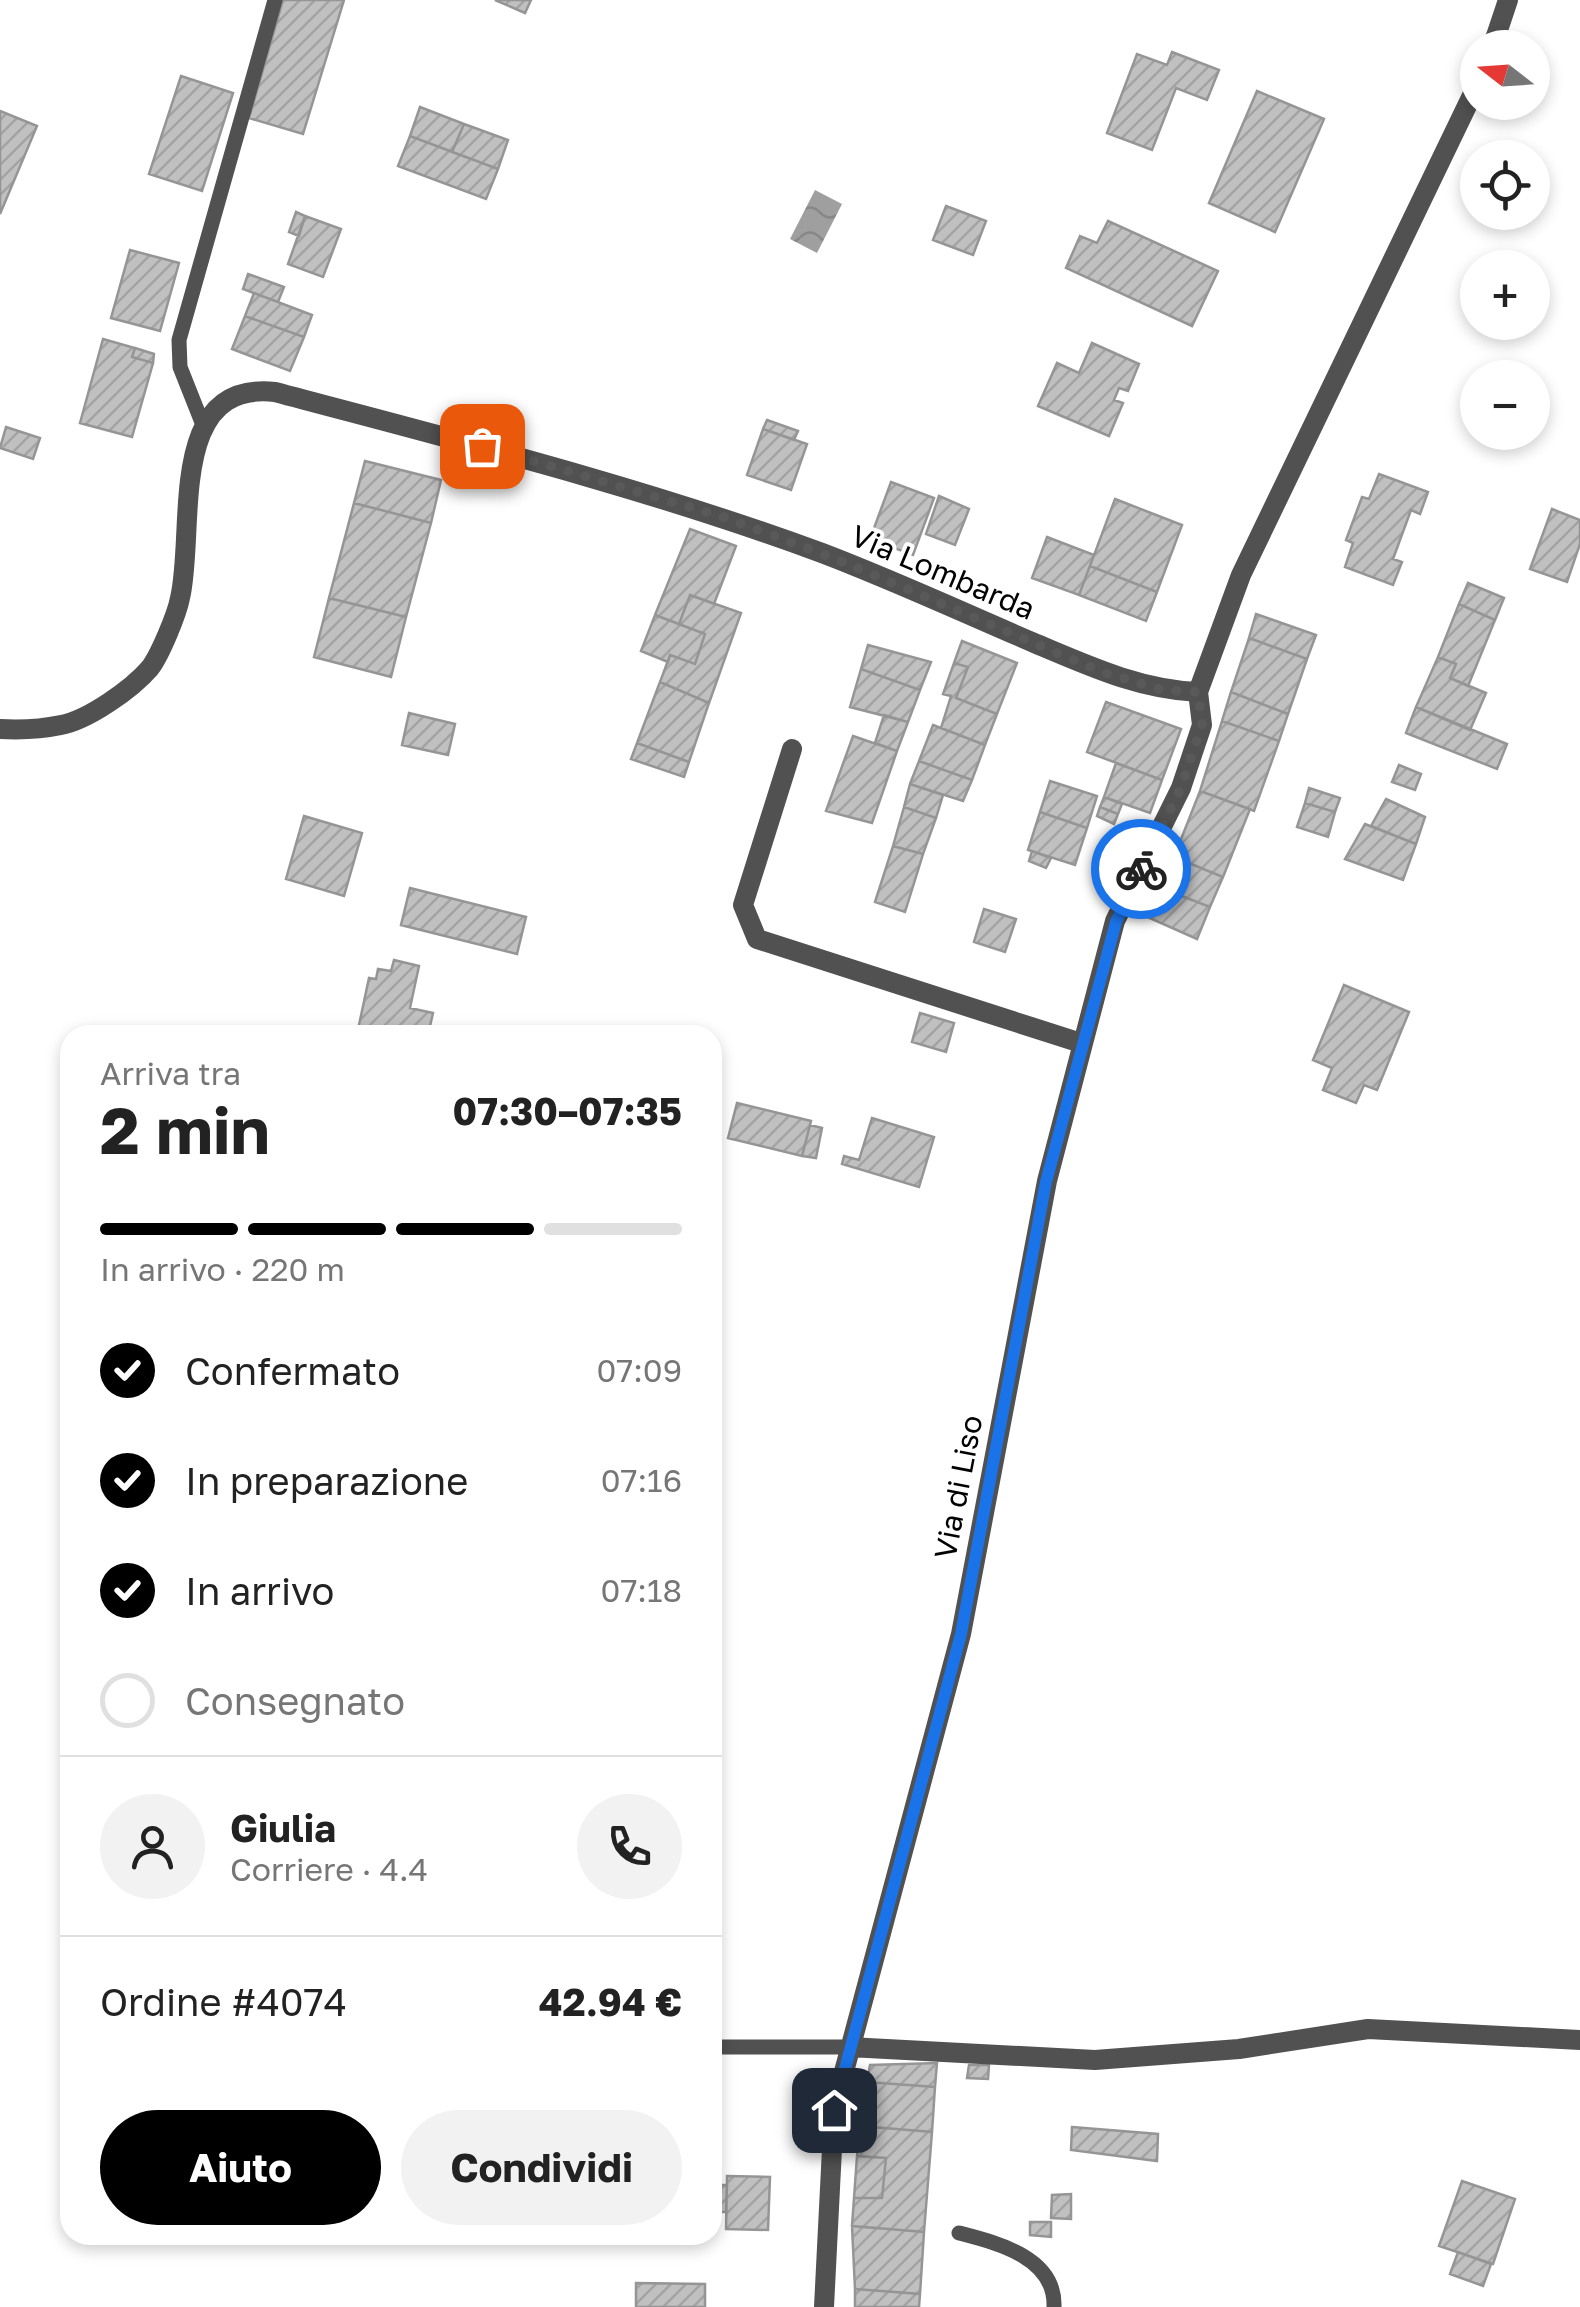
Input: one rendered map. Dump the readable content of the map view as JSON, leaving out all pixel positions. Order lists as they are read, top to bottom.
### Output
{
  "streets": {
    "street": ["Via Lombarda", "Via di Liso"]
  },
  "crossings": [
    ["Via Lombarda", "Via di Liso"]
  ],
  "north": "left",
  "page": {
    "map_buttons": ["+", "−"],
    "heading": ["2 min", "Arriva tra", "07:30–07:35"],
    "panel": [
      "Giulia",
      "Corriere · 4.4",
      "Ordine #4074",
      "42.94 €"
    ],
    "bar": "In arrivo · 220 m",
    "list": [
      ["Confermato", "07:09"],
      ["In preparazione", "07:16"],
      ["In arrivo", "07:18"],
      "Consegnato"
    ],
    "buttons": ["Aiuto", "Condividi"]
  }
}
